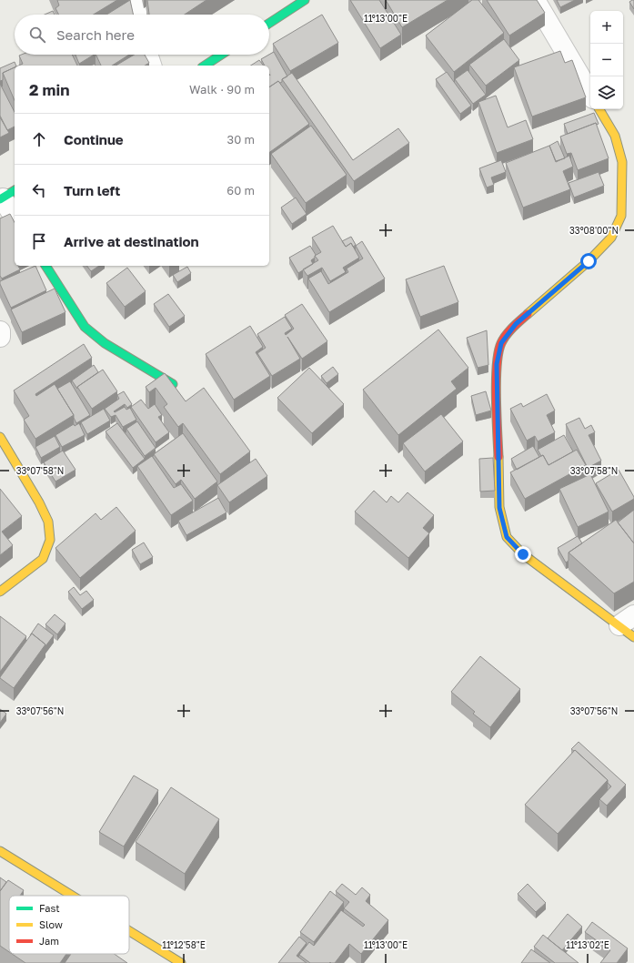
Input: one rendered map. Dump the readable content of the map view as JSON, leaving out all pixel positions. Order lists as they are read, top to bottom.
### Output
{
  "legend": ["Fast", "Slow", "Jam"],
  "page": {
    "map_buttons": ["+", "−"],
    "search": "Search here",
    "heading": ["2 min", "Walk · 90 m"],
    "list": [
      ["Continue", "30 m"],
      ["Turn left", "60 m"],
      "Arrive at destination"
    ]
  },
  "coordinates": [
    "11°13'00\"E",
    "33°08'00\"N",
    "33°07'58\"N",
    "33°07'56\"N",
    "11°12'58\"E",
    "11°13'02\"E"
  ]
}
